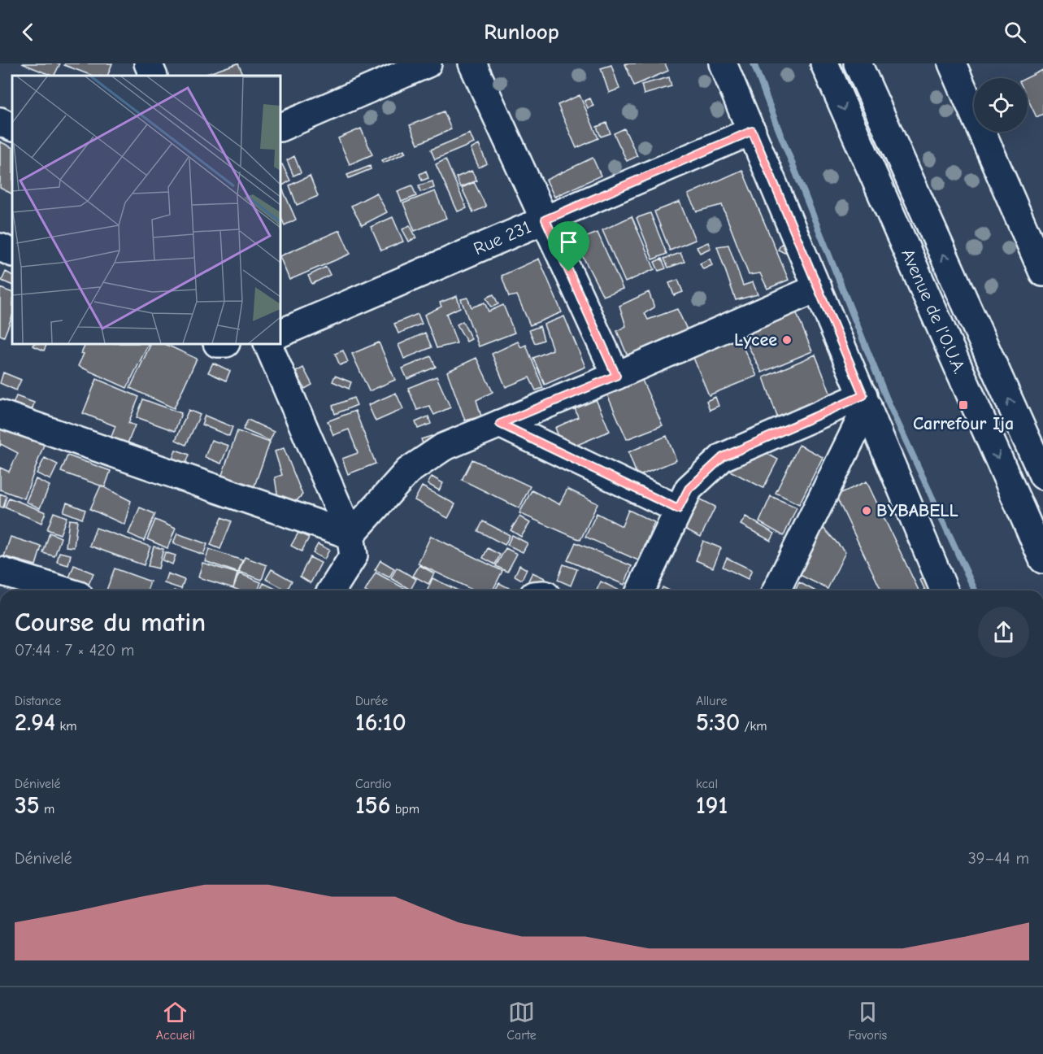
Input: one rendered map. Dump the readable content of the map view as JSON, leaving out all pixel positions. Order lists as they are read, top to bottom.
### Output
{
  "streets": {
    "main road": ["Rue 231", "Avenue de l'O.U.A."]
  },
  "places": {
    "other": ["Lycee", "BYBABELL"],
    "transit": ["Carrefour Ija"]
  },
  "page": {
    "header": "Runloop",
    "heading": ["Course du matin", "07:44 · 7 × 420 m"],
    "stats": [
      ["Distance", "2.94 km"],
      ["Durée", "16:10"],
      ["Allure", "5:30 /km"],
      ["Dénivelé", "35 m"],
      ["Cardio", "156 bpm"],
      ["kcal", "191"]
    ],
    "chart": ["Dénivelé", "39–44 m"],
    "tabs": ["Accueil", "Carte", "Favoris"]
  }
}
